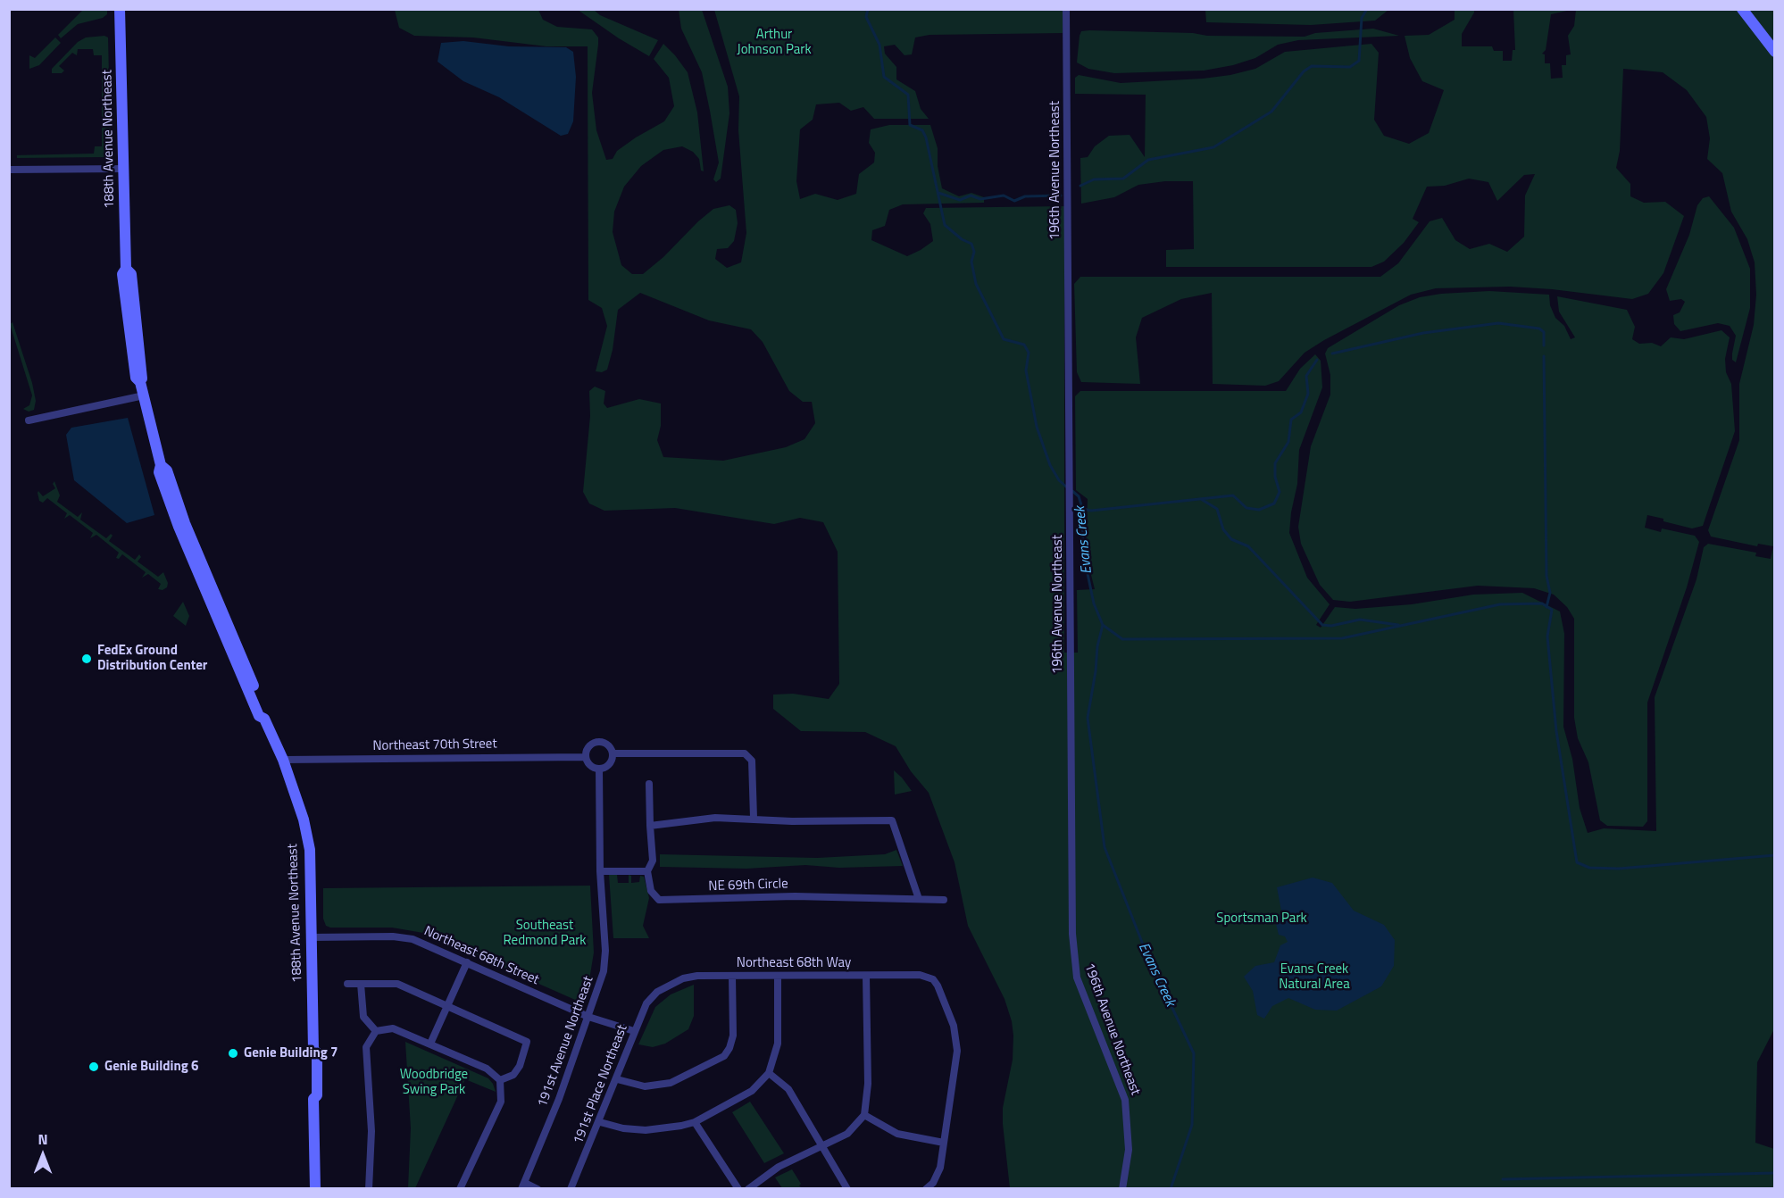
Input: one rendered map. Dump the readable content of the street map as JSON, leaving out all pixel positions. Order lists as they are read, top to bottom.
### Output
{
  "streets": {
    "street": [
      "188th Avenue Northeast",
      "196th Avenue Northeast",
      "Northeast 70th Street",
      "NE 69th Circle",
      "Northeast 68th Street",
      "Northeast 68th Way",
      "191st Avenue Northeast",
      "191st Place Northeast"
    ]
  },
  "crossings": [
    ["188th Avenue Northeast", "Northeast 70th Street"],
    ["188th Avenue Northeast", "Northeast 68th Street"],
    ["Northeast 70th Street", "191st Avenue Northeast"],
    ["Northeast 68th Street", "191st Avenue Northeast"],
    ["Northeast 68th Street", "191st Place Northeast"],
    ["Northeast 68th Way", "191st Place Northeast"]
  ],
  "water": ["Evans Creek"],
  "parks": [
    "Arthur Johnson Park",
    "Sportsman Park",
    "Southeast Redmond Park",
    "Evans Creek Natural Area",
    "Woodbridge Swing Park"
  ],
  "places": ["FedEx Ground Distribution Center", "Genie Building 7", "Genie Building 6"],
  "north": "top"
}
